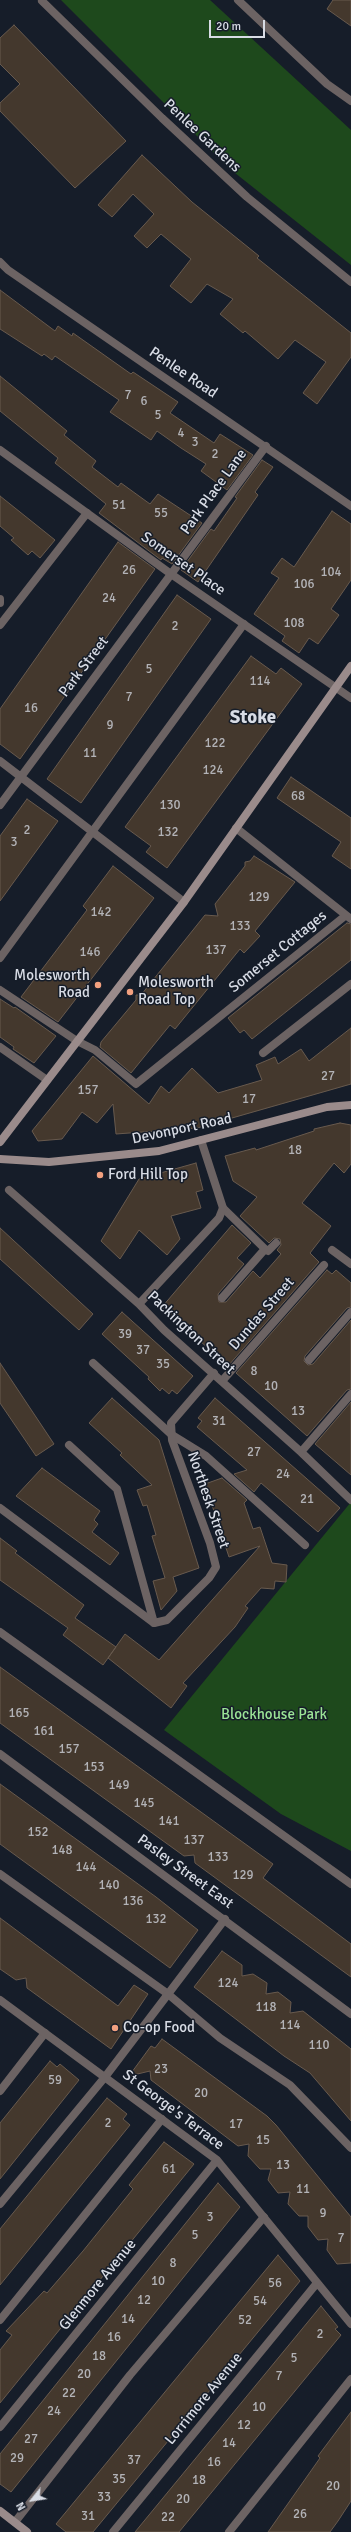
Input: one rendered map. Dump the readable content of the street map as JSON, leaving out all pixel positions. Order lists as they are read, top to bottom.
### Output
{
  "streets": {
    "street": [
      "Penlee Gardens",
      "Penlee Road",
      "Park Place Lane",
      "Somerset Place",
      "Park Street",
      "Somerset Cottages",
      "Devonport Road",
      "Dundas Street",
      "Packington Street",
      "Northesk Street",
      "Pasley Street East",
      "St George's Terrace",
      "Glenmore Avenue",
      "Lorrimore Avenue"
    ]
  },
  "crossings": [
    ["Penlee Road", "Park Place Lane"],
    ["Park Place Lane", "Somerset Place"],
    ["Park Place Lane", "Park Street"],
    ["Somerset Place", "Park Street"],
    ["Dundas Street", "Packington Street"],
    ["St George's Terrace", "Glenmore Avenue"],
    ["St George's Terrace", "Lorrimore Avenue"]
  ],
  "districts": ["Stoke"],
  "parks": ["Blockhouse Park"],
  "places": [
    "Molesworth Road",
    "Molesworth Road Top",
    "Ford Hill Top",
    "Co-op Food"
  ],
  "house_numbers": [
    "7",
    "6",
    "5",
    "4",
    "3",
    "2",
    "51",
    "55",
    "26",
    "104",
    "106",
    "24",
    "108",
    "2",
    "5",
    "114",
    "7",
    "16",
    "9",
    "122",
    "11",
    "124",
    "68",
    "130",
    "2",
    "132",
    "3",
    "129",
    "142",
    "133",
    "137",
    "146",
    "27",
    "157",
    "17",
    "18",
    "39",
    "37",
    "35",
    "8",
    "10",
    "13",
    "31",
    "27",
    "24",
    "21",
    "165",
    "161",
    "157",
    "153",
    "149",
    "145",
    "141",
    "152",
    "137",
    "148",
    "133",
    "144",
    "129",
    "140",
    "136",
    "132",
    "124",
    "118",
    "114",
    "110",
    "23",
    "59",
    "20",
    "2",
    "17",
    "15",
    "13",
    "61",
    "11",
    "9",
    "3",
    "5",
    "7",
    "8",
    "10",
    "56",
    "12",
    "54",
    "14",
    "52",
    "2",
    "16",
    "18",
    "5",
    "20",
    "7",
    "22",
    "10",
    "24",
    "12",
    "27",
    "14",
    "29",
    "37",
    "16",
    "35",
    "18",
    "20",
    "33",
    "20",
    "26",
    "31",
    "22"
  ],
  "scale_bar": "20 m",
  "north": "bottom left"
}
